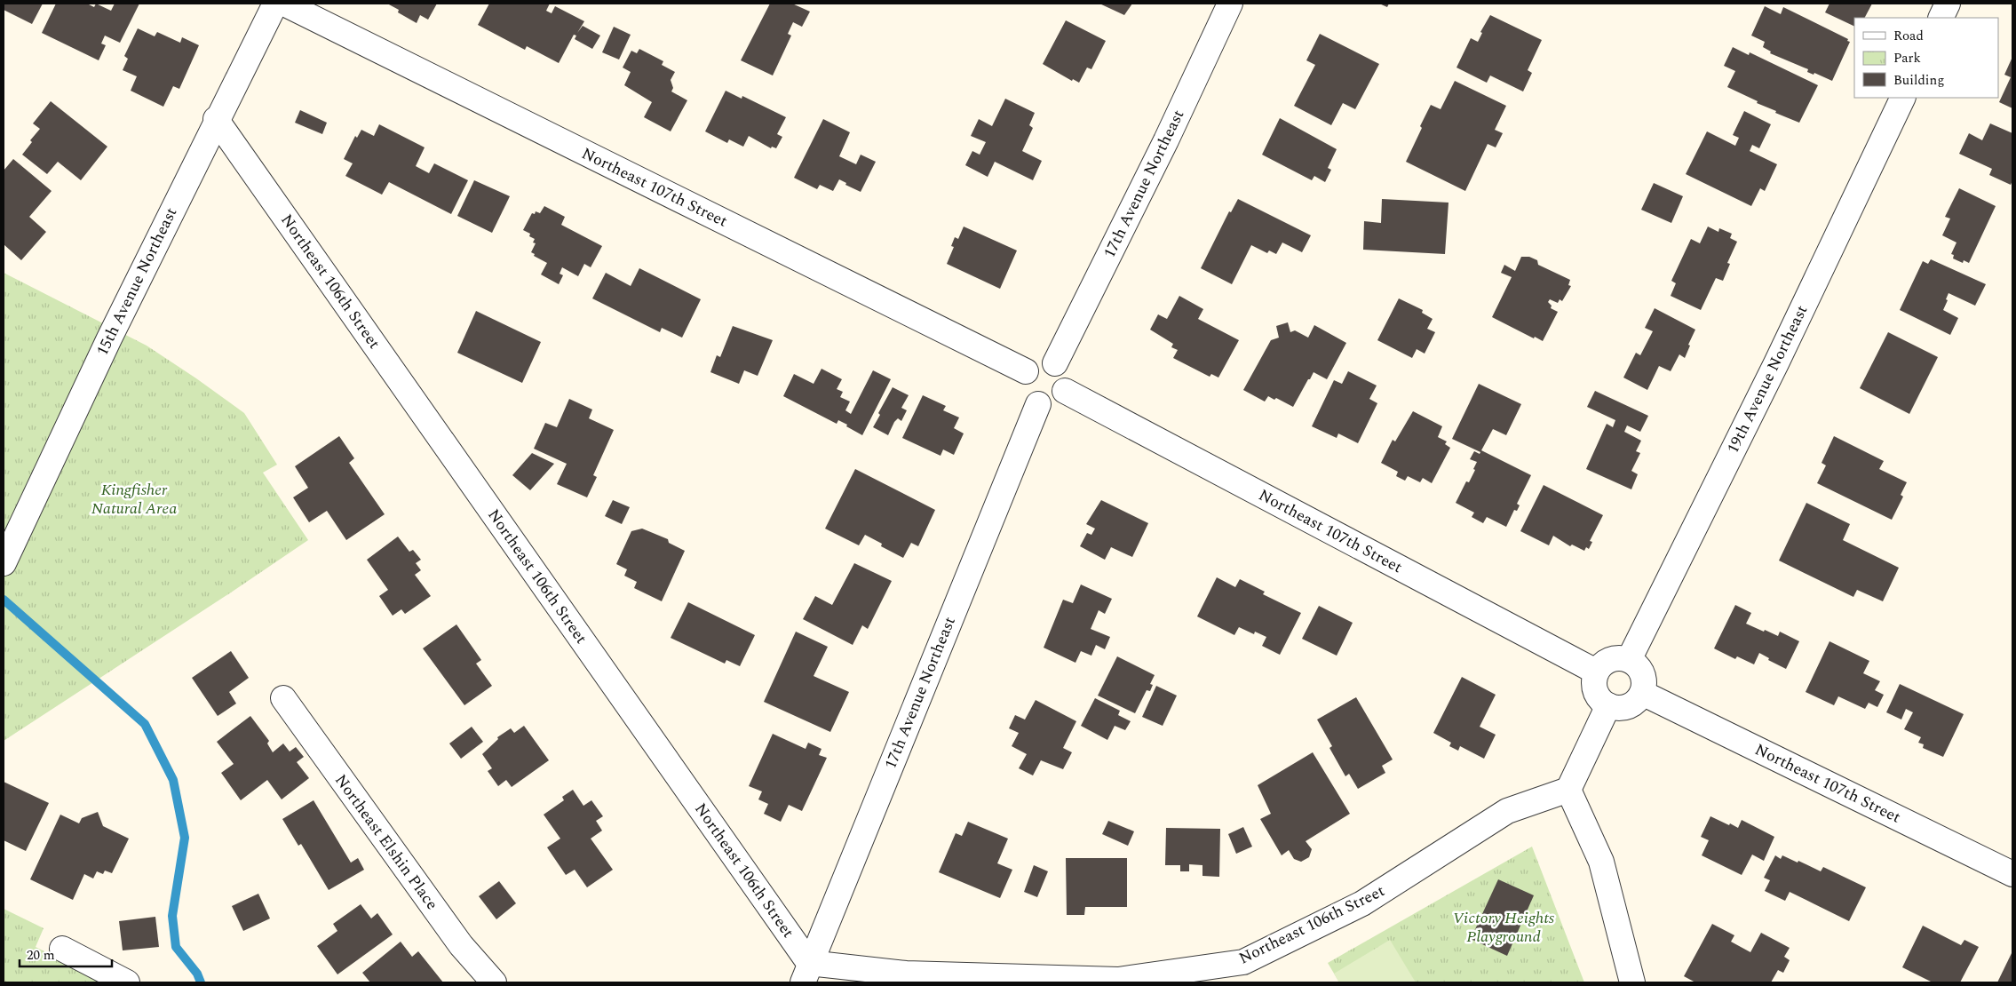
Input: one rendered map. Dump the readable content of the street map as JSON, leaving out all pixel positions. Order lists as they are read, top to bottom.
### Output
{
  "streets": {
    "street": [
      "17th Avenue Northeast",
      "Northeast 107th Street",
      "15th Avenue Northeast",
      "Northeast 106th Street",
      "19th Avenue Northeast",
      "Northeast Elshin Place"
    ]
  },
  "crossings": [
    ["17th Avenue Northeast", "Northeast 107th Street"],
    ["17th Avenue Northeast", "Northeast 106th Street"],
    ["Northeast 107th Street", "19th Avenue Northeast"],
    ["15th Avenue Northeast", "Northeast 106th Street"]
  ],
  "parks": ["Kingfisher Natural Area", "Victory Heights Playground"],
  "legend": ["Road", "Park", "Building"],
  "scale_bar": "20 m"
}
